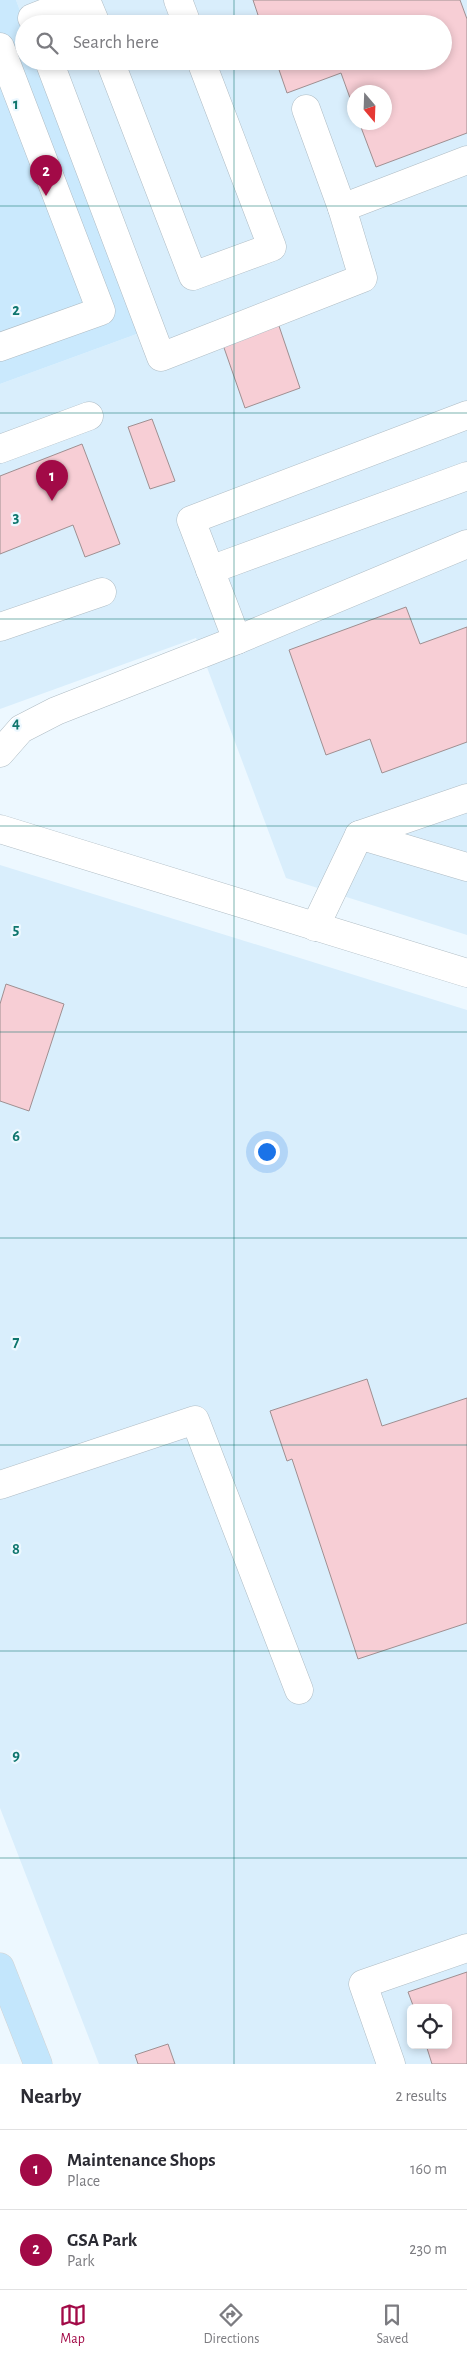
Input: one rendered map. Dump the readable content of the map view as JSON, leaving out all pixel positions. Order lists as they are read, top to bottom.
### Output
{
  "north": "bottom",
  "page": {
    "search": "Search here",
    "pins": ["2", "1"],
    "heading": ["Nearby", "2 results"],
    "list": [
      {
        "mark": "1",
        "name": "Maintenance Shops",
        "note": "Place",
        "value": "160 m"
      },
      {
        "mark": "2",
        "name": "GSA Park",
        "note": "Park",
        "value": "230 m"
      }
    ],
    "nav": ["Map", "Directions", "Saved"]
  },
  "grid": {
    "rows": [
      "1",
      "2",
      "3",
      "4",
      "5",
      "6",
      "7",
      "8",
      "9"
    ]
  }
}
